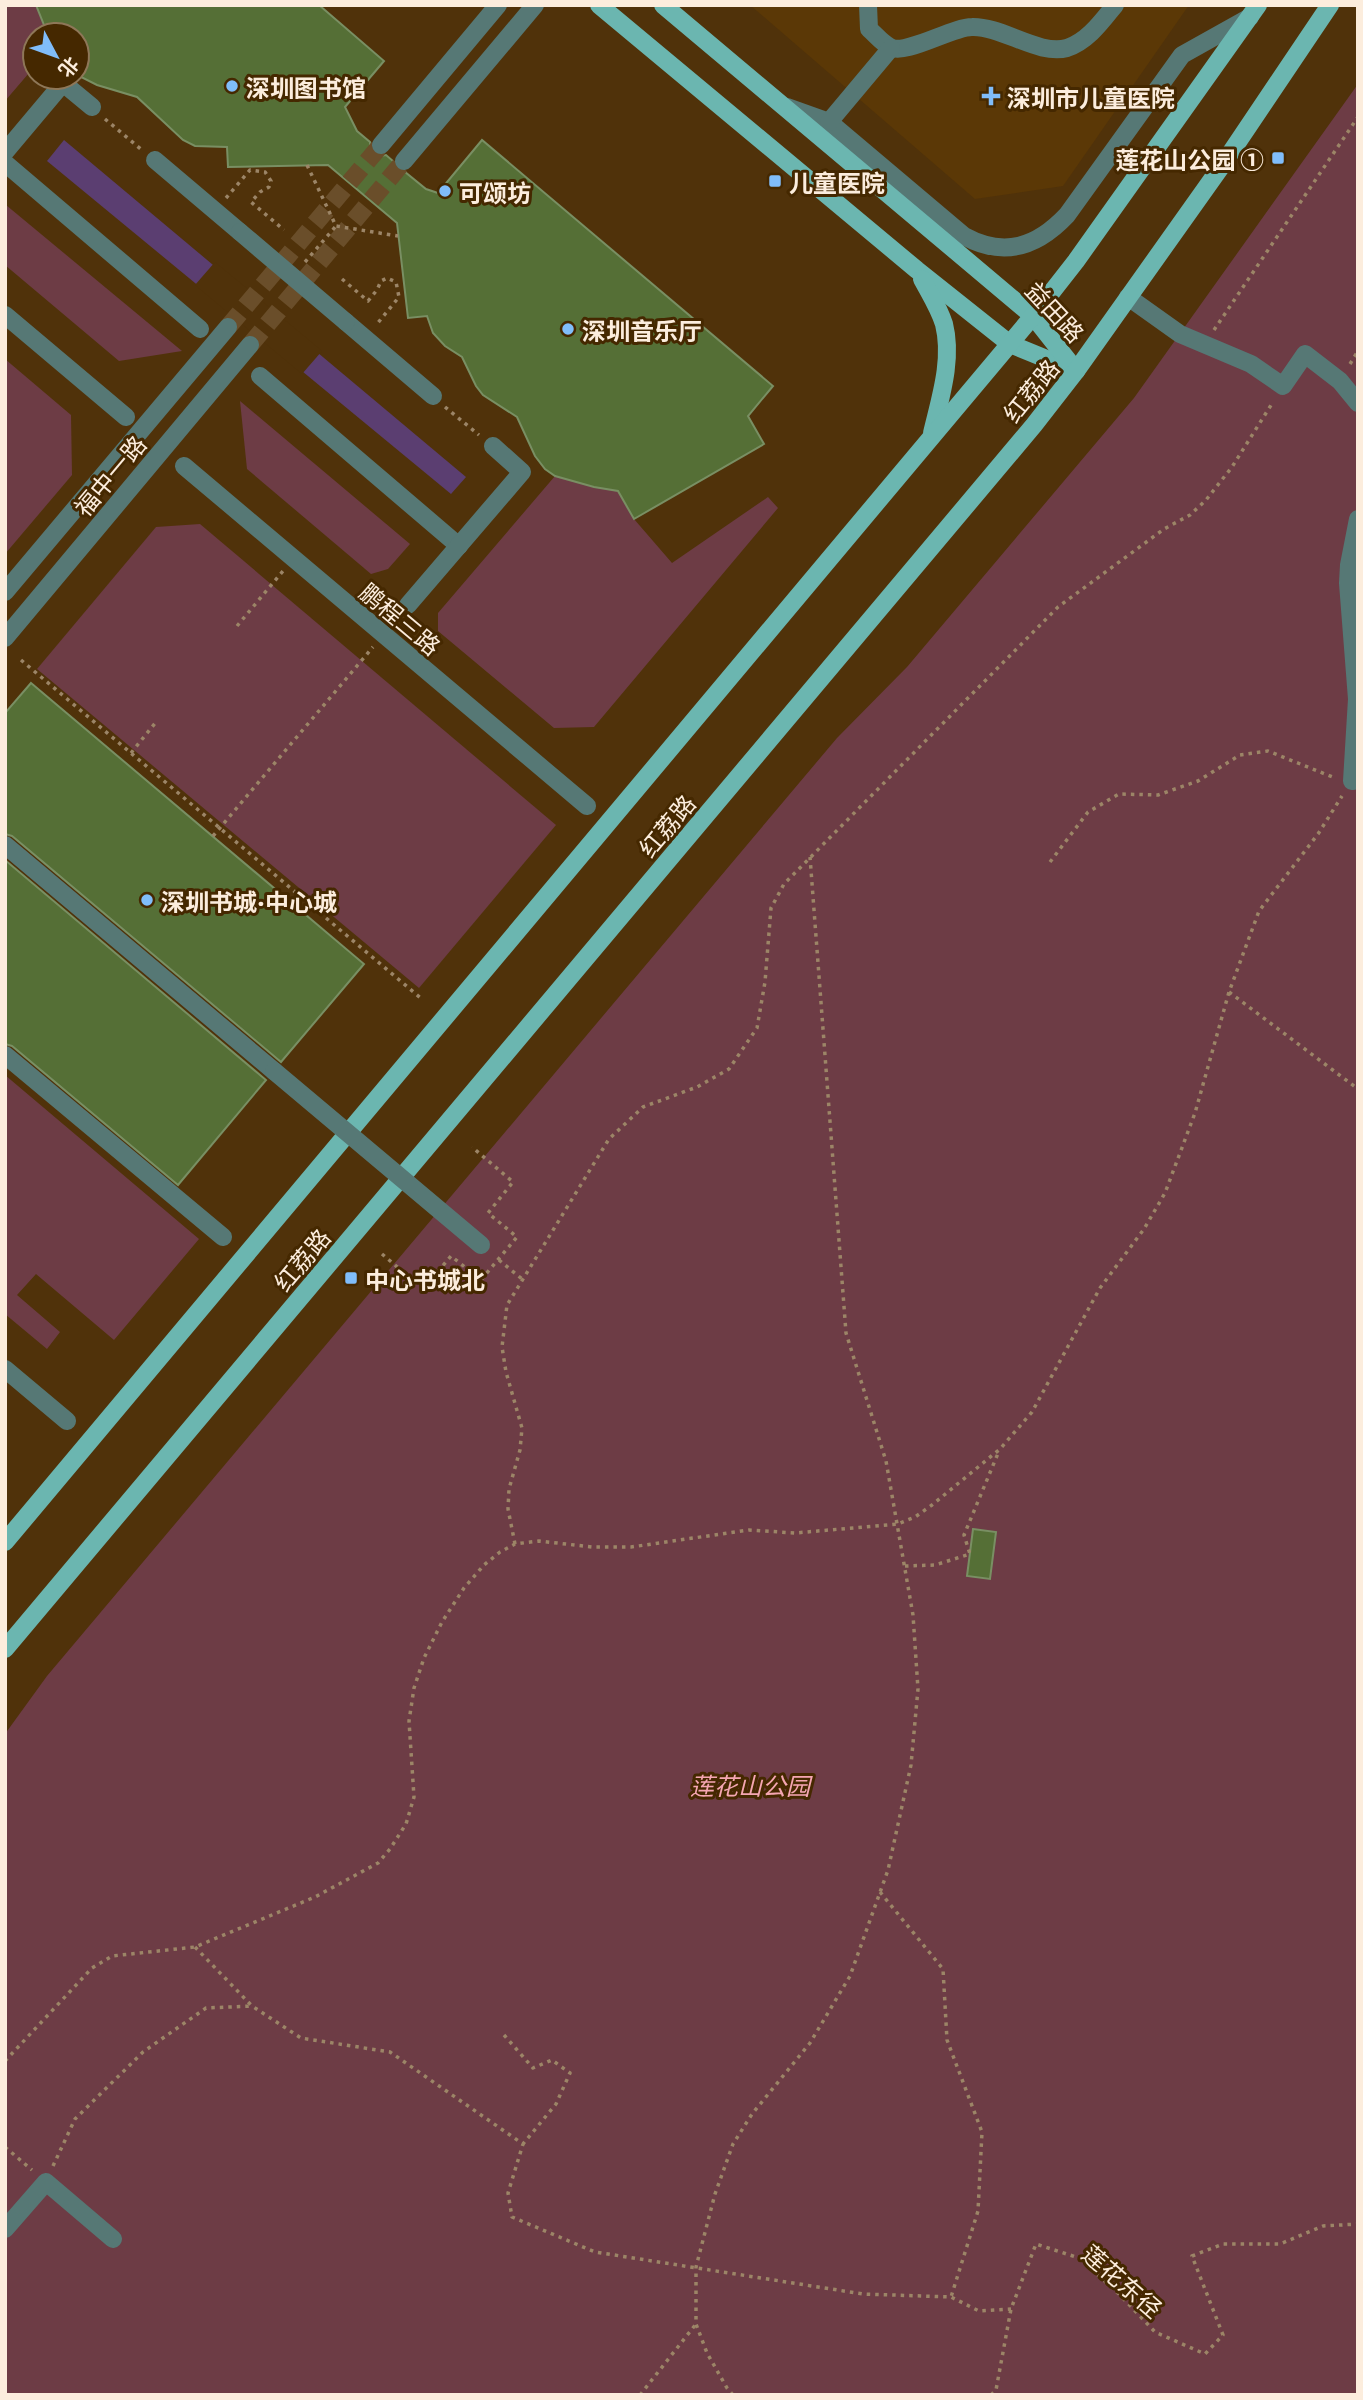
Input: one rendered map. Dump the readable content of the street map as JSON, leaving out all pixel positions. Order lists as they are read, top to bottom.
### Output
{
  "streets": {
    "main road": ["益田路", "红荔路"],
    "street": ["福中一路", "鹏程三路"],
    "path": ["莲花东径"]
  },
  "crossings": [
    ["益田路", "红荔路"]
  ],
  "parks": ["莲花山公园"],
  "places": {
    "other": [
      "深圳图书馆",
      "可颂坊",
      "深圳音乐厅",
      "深圳书城·中心城"
    ],
    "health": ["深圳市儿童医院"],
    "transit": ["莲花山公园 ①", "儿童医院", "中心书城北"]
  },
  "north": "bottom right"
}
